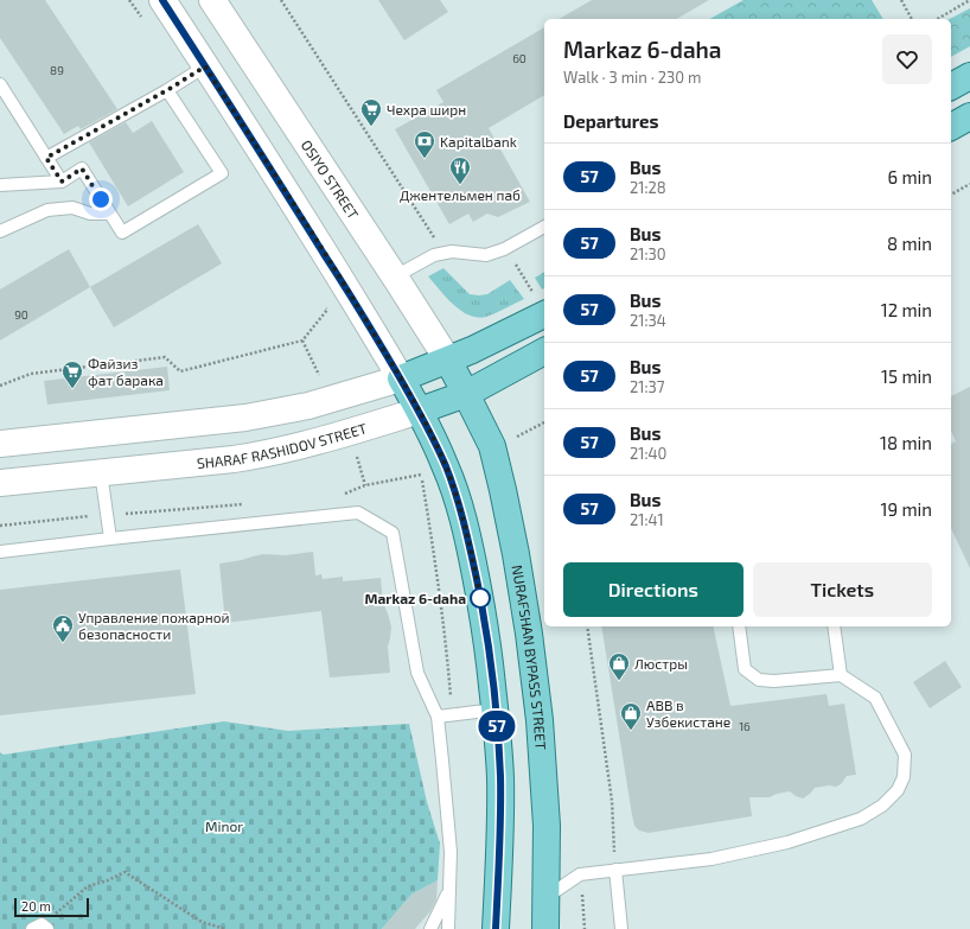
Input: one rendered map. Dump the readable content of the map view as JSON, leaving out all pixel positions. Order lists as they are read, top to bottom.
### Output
{
  "streets": {
    "main road": ["OSIYO STREET", "SHARAF RASHIDOV STREET", "NURAFSHAN BYPASS STREET"]
  },
  "crossings": [
    ["OSIYO STREET", "NURAFSHAN BYPASS STREET"],
    ["SHARAF RASHIDOV STREET", "NURAFSHAN BYPASS STREET"]
  ],
  "parks": ["Minor"],
  "places": {
    "supermarket": ["Чехра ширн", "Файзиз фат барака"],
    "bank": ["Kapitalbank"],
    "restaurant": ["Джентельмен паб"],
    "other": ["Markaz 6-daha"],
    "public building": ["Управление пожарной безопасности"],
    "shop": ["Люстры", "ABB в Узбекистане"]
  },
  "lines": ["bus line 57"],
  "house_numbers": [
    "60",
    "89",
    "90",
    "16"
  ],
  "scale_bar": "20 m",
  "page": {
    "on_map": "57",
    "heading": [
      ["Markaz 6-daha", "Walk · 3 min · 230 m"],
      "Departures"
    ],
    "list": [
      {
        "mark": "57",
        "name": "Bus",
        "note": "21:28",
        "value": "6 min"
      },
      {
        "mark": "57",
        "name": "Bus",
        "note": "21:30",
        "value": "8 min"
      },
      {
        "mark": "57",
        "name": "Bus",
        "note": "21:34",
        "value": "12 min"
      },
      {
        "mark": "57",
        "name": "Bus",
        "note": "21:37",
        "value": "15 min"
      },
      {
        "mark": "57",
        "name": "Bus",
        "note": "21:40",
        "value": "18 min"
      },
      {
        "mark": "57",
        "name": "Bus",
        "note": "21:41",
        "value": "19 min"
      }
    ],
    "buttons": ["Directions", "Tickets"],
    "scale": "20 m"
  }
}
